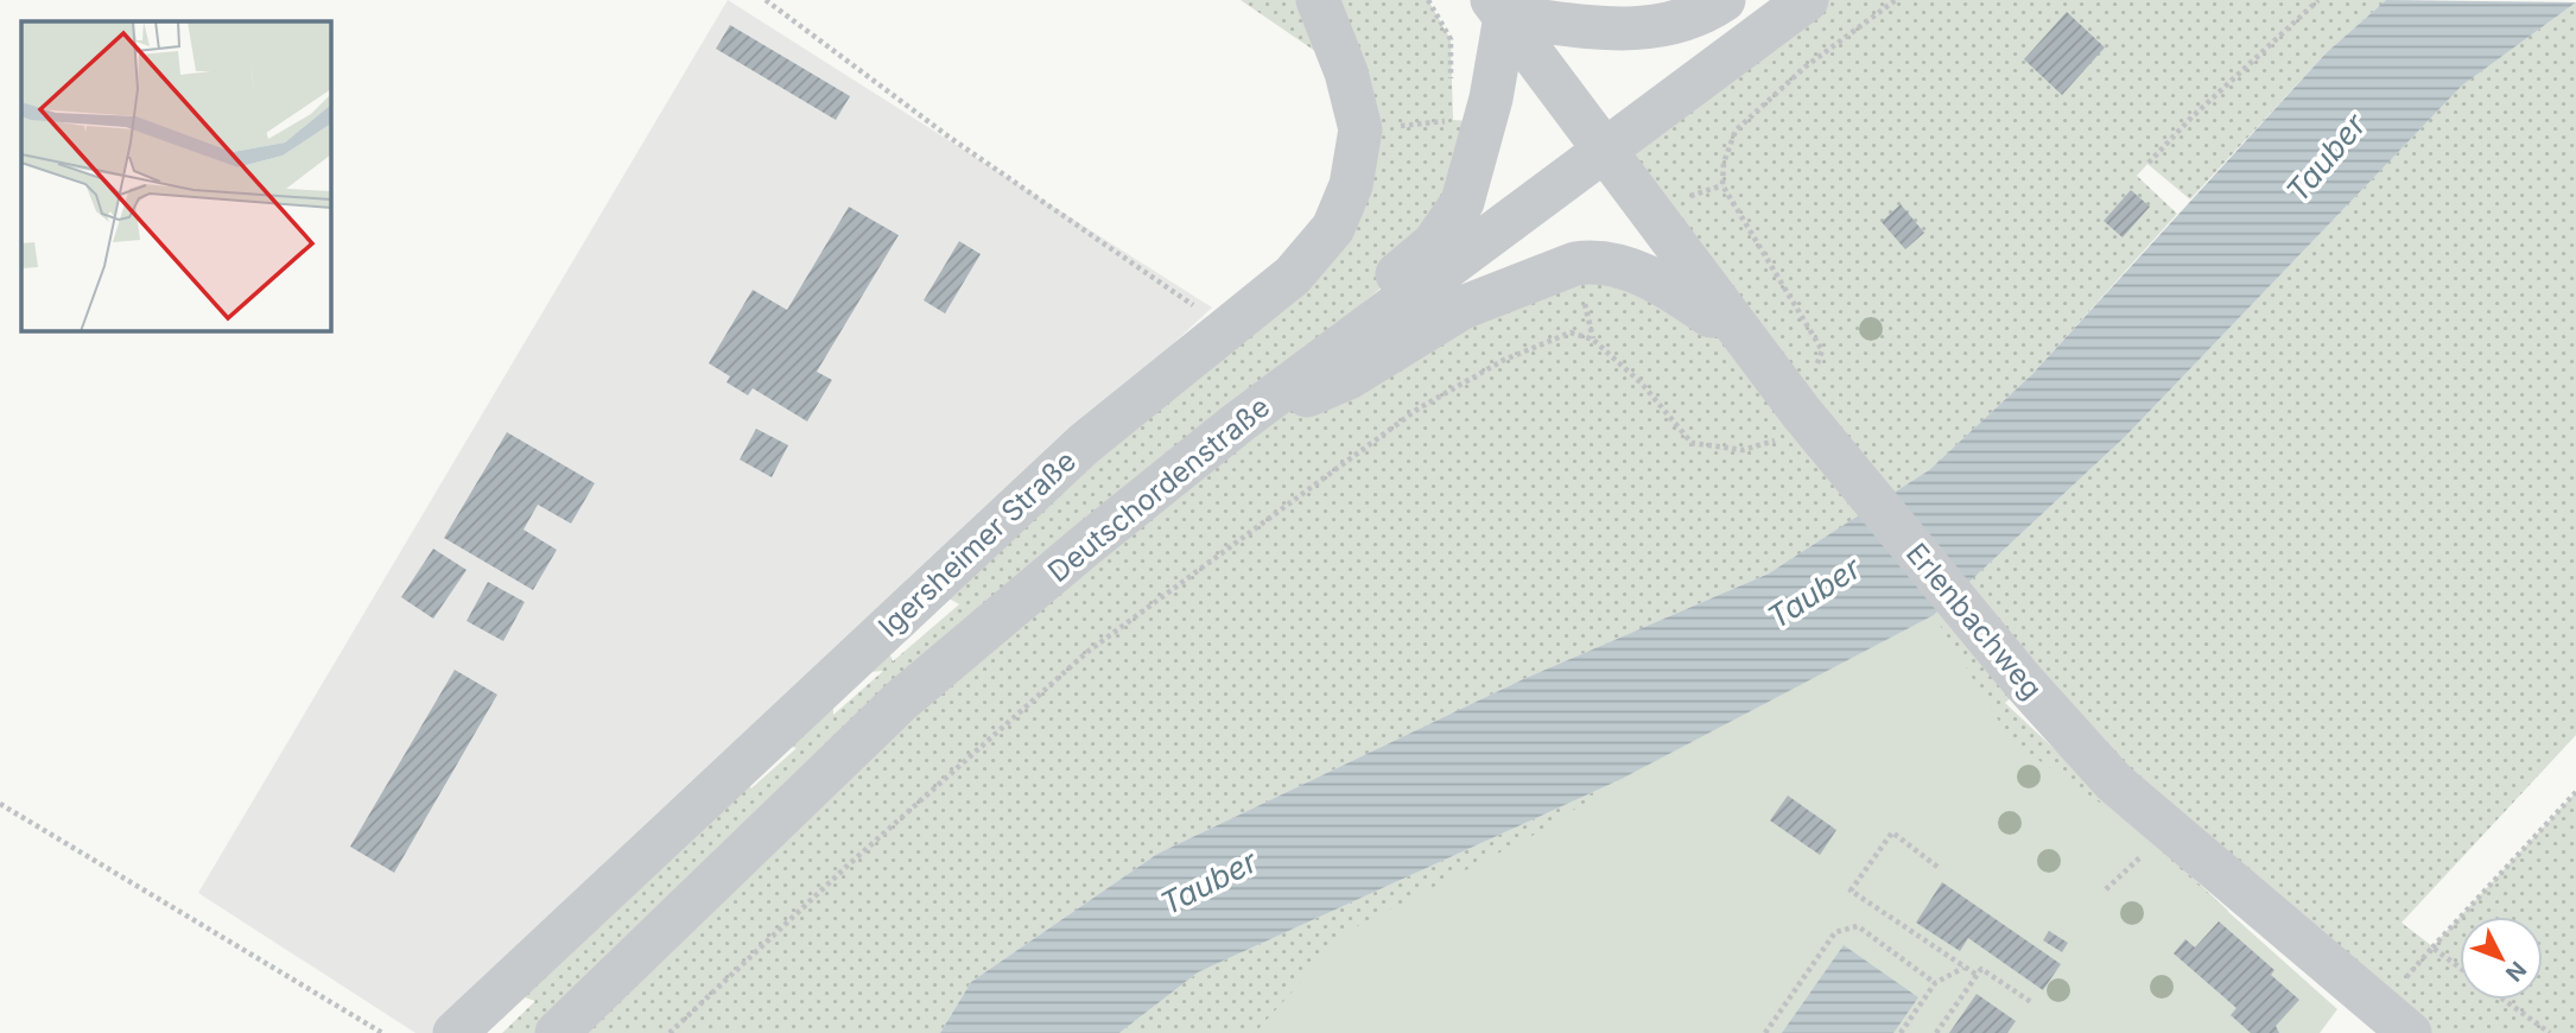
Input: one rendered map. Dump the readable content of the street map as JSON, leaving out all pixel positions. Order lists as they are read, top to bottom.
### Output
{
  "streets": {
    "street": ["Deutschordenstraße", "Igersheimer Straße", "Erlenbachweg"]
  },
  "crossings": [
    ["Deutschordenstraße", "Erlenbachweg"]
  ],
  "water": ["Tauber"],
  "north": "bottom right"
}
